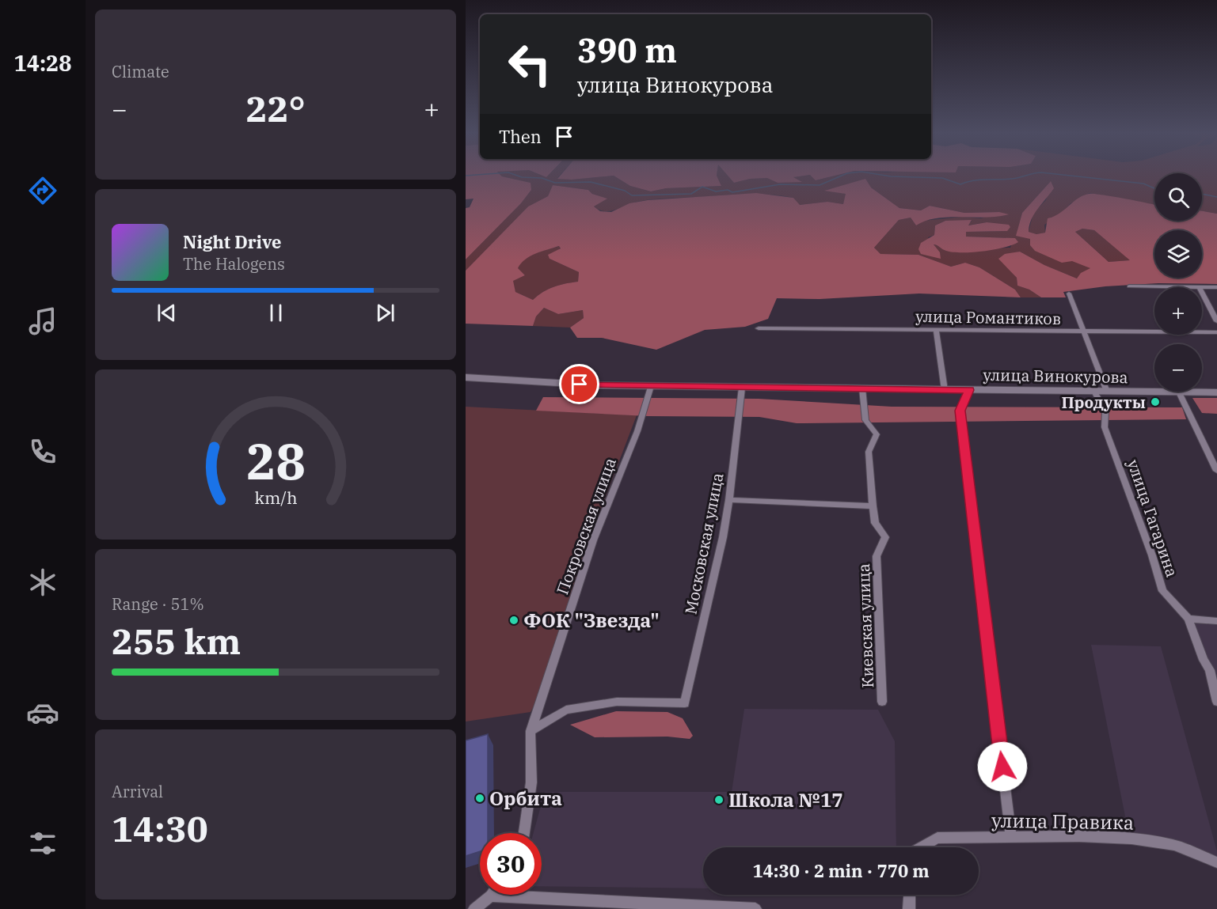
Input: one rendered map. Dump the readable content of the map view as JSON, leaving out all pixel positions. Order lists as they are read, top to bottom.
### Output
{
  "streets": {
    "main road": ["улица Винокурова"],
    "street": [
      "улица Романтиков",
      "улица Гагарина",
      "Покровская улица",
      "Московская улица",
      "Киевская улица",
      "улица Правика"
    ]
  },
  "crossings": [
    ["улица Винокурова", "улица Гагарина"],
    ["улица Винокурова", "Покровская улица"],
    ["улица Винокурова", "Московская улица"],
    ["улица Винокурова", "Киевская улица"],
    ["Покровская улица", "Московская улица"]
  ],
  "places": [
    "Продукты",
    "ФОК \"Звезда\"",
    "Орбита",
    "Школа №17"
  ],
  "page": {
    "tabs": "14:28",
    "tile": [
      "Climate",
      ["Range · 51%", "255 km"],
      ["Arrival", "14:30"]
    ],
    "turn": ["390 m", "улица Винокурова"],
    "heat": ["−", "22°", "+"],
    "then": "Then",
    "map_buttons": ["+", "−"],
    "song": ["Night Drive", "The Halogens"],
    "limit": "30",
    "trip": "14:30 · 2 min · 770 m",
    "gauge": ["28", "km/h"]
  }
}
